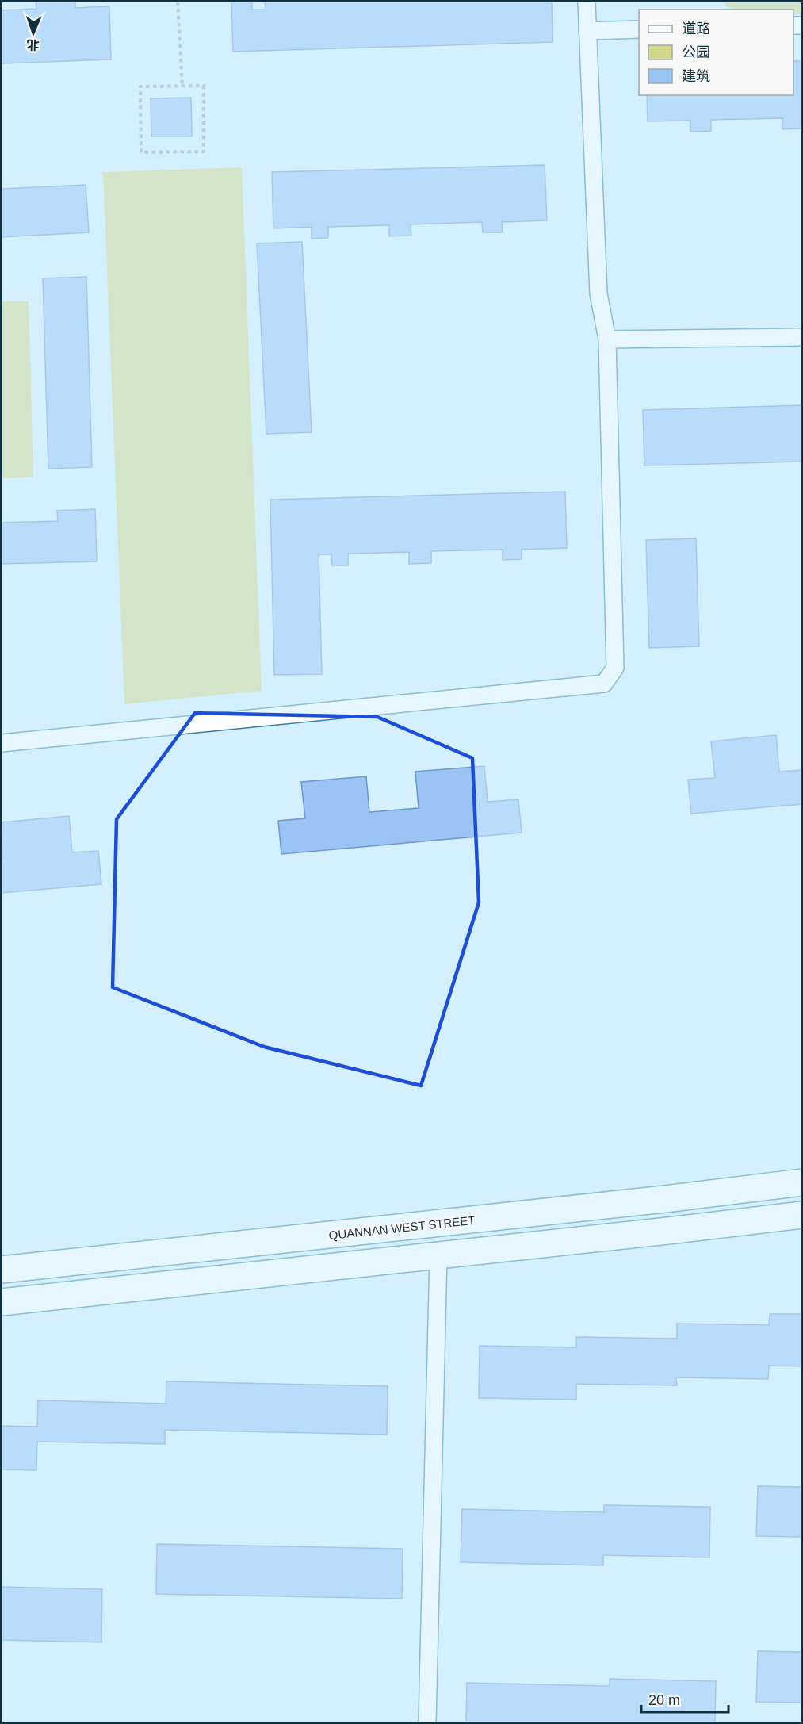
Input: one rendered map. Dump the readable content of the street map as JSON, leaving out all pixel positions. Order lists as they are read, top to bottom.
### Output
{
  "streets": {
    "main road": ["QUANNAN WEST STREET"]
  },
  "legend": ["道路", "公园", "建筑"],
  "scale_bar": "20 m",
  "north": "bottom"
}
